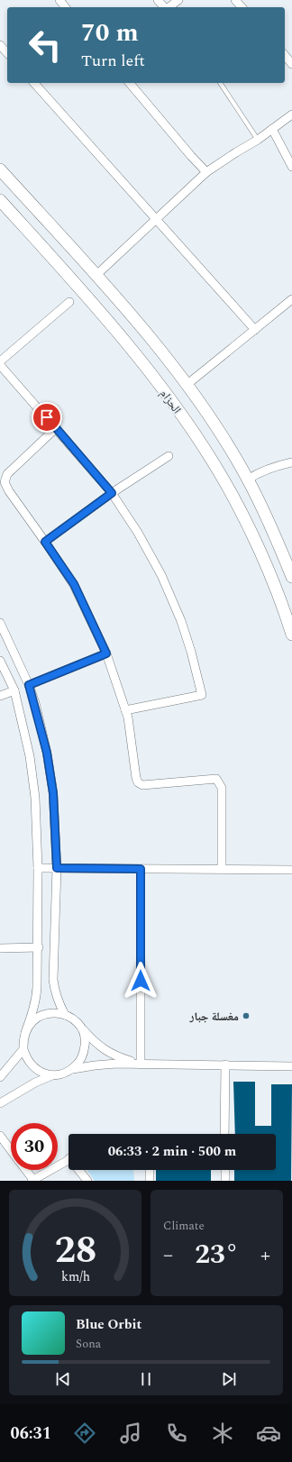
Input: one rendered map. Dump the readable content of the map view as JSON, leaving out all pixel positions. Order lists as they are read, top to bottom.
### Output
{
  "streets": {
    "main road": ["الحزام"]
  },
  "places": ["مغسلة جبار"],
  "page": {
    "turn": ["70 m", "Turn left"],
    "limit": "30",
    "trip": "06:33 · 2 min · 500 m",
    "tile": "Climate",
    "heat": ["−", "23°", "+"],
    "song": ["Blue Orbit", "Sona"],
    "tabs": "06:31",
    "gauge": ["28", "km/h"]
  }
}
